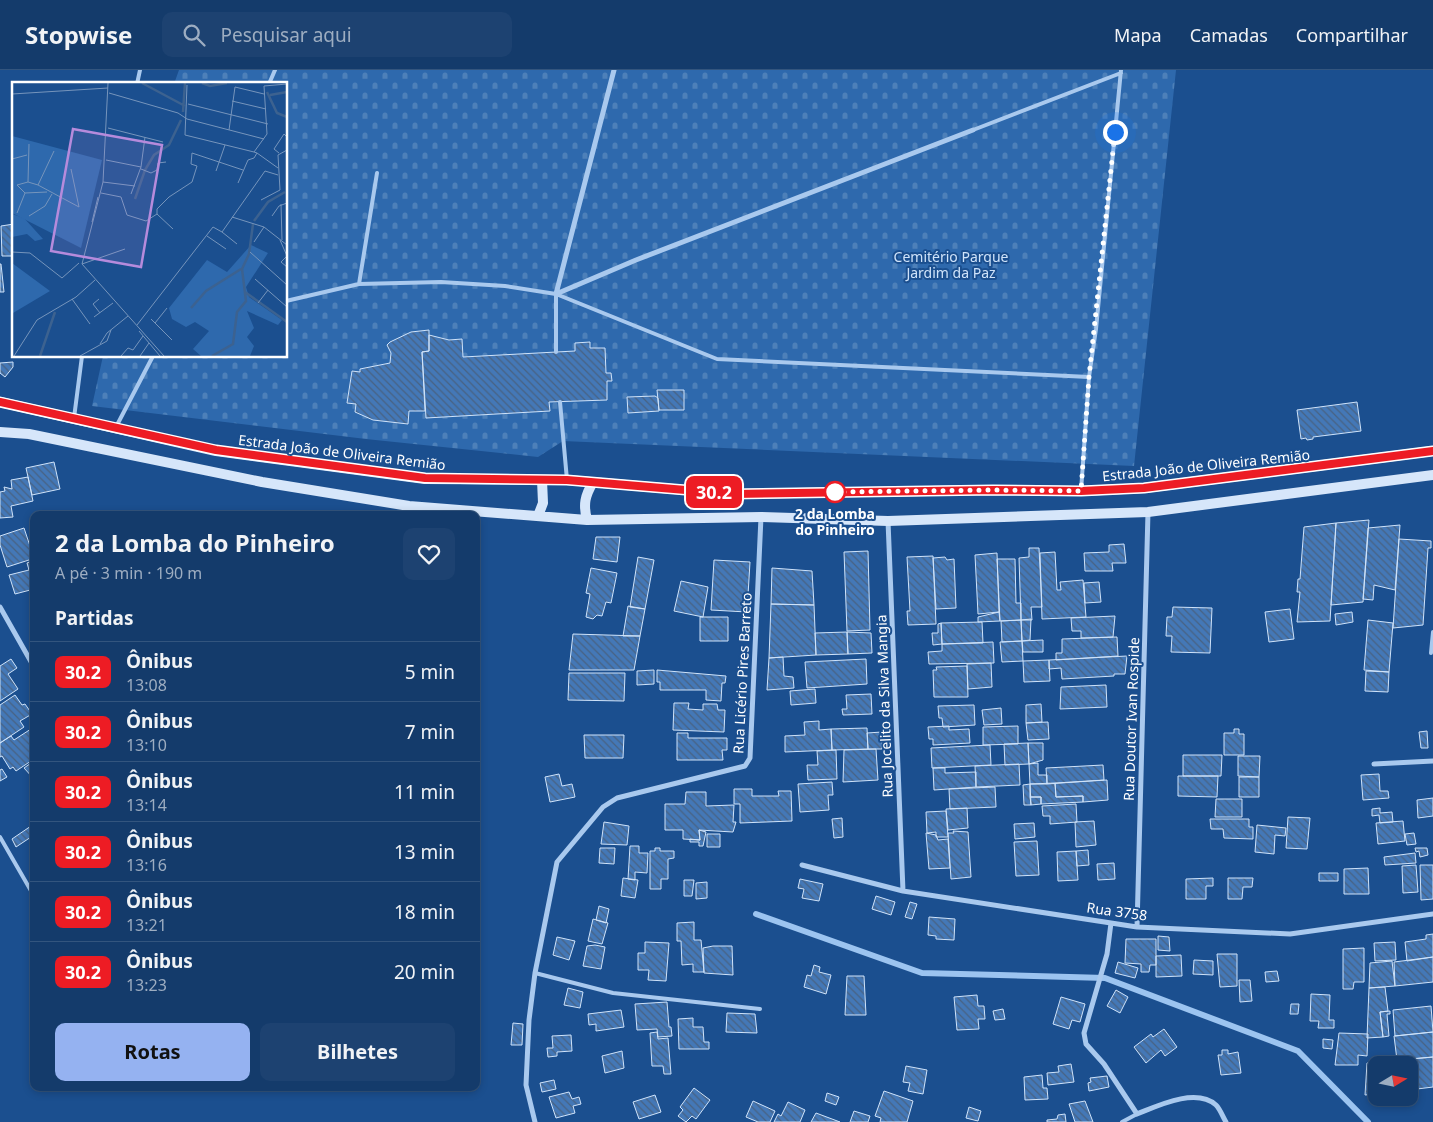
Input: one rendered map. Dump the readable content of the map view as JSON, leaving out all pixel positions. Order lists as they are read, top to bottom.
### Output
{
  "streets": {
    "main road": ["Estrada João de Oliveira Remião"],
    "street": [
      "Rua Licério Pires Barreto",
      "Rua Jocelito da Silva Mangia",
      "Rua Doutor Ivan Rospide",
      "Rua 3758"
    ]
  },
  "crossings": [
    ["Rua Jocelito da Silva Mangia", "Rua 3758"],
    ["Rua Doutor Ivan Rospide", "Rua 3758"]
  ],
  "parks": ["Cemitério Parque Jardim da Paz"],
  "places": ["2 da Lomba do Pinheiro"],
  "lines": ["bus line 30.2"],
  "north": "right",
  "page": {
    "header": "Stopwise",
    "search": "Pesquisar aqui",
    "nav": ["Mapa", "Camadas", "Compartilhar"],
    "on_map": "30.2",
    "heading": [
      ["2 da Lomba do Pinheiro", "A pé · 3 min · 190 m"],
      "Partidas"
    ],
    "list": [
      {
        "mark": "30.2",
        "name": "Ônibus",
        "note": "13:08",
        "value": "5 min"
      },
      {
        "mark": "30.2",
        "name": "Ônibus",
        "note": "13:10",
        "value": "7 min"
      },
      {
        "mark": "30.2",
        "name": "Ônibus",
        "note": "13:14",
        "value": "11 min"
      },
      {
        "mark": "30.2",
        "name": "Ônibus",
        "note": "13:16",
        "value": "13 min"
      },
      {
        "mark": "30.2",
        "name": "Ônibus",
        "note": "13:21",
        "value": "18 min"
      },
      {
        "mark": "30.2",
        "name": "Ônibus",
        "note": "13:23",
        "value": "20 min"
      }
    ],
    "buttons": ["Rotas", "Bilhetes"]
  }
}
